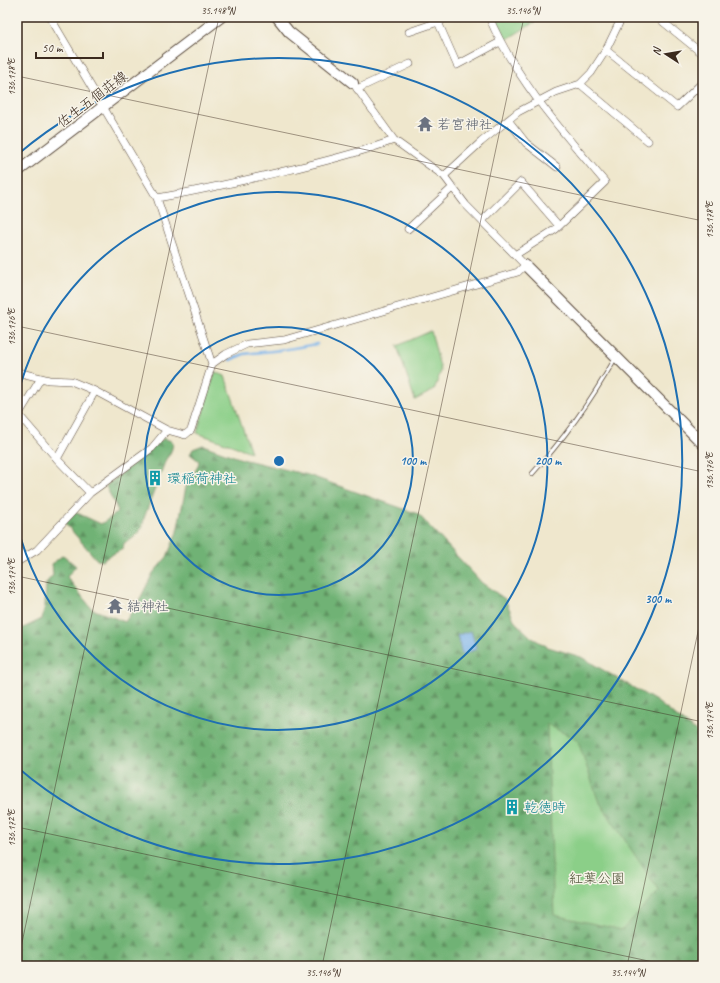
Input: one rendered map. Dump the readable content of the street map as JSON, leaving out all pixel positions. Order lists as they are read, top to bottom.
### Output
{
  "streets": {
    "street": ["佐生五個荘線"]
  },
  "parks": ["紅葉公園"],
  "places": {
    "temple": ["若宮神社", "結神社"],
    "building": ["環稲荷神社", "乾徳時"]
  },
  "scale_bar": "50 m",
  "north": "left",
  "coordinates": [
    "35.148°N",
    "35.146°N",
    "136.178°E",
    "136.176°E",
    "136.174°E",
    "136.172°E",
    "35.144°N"
  ],
  "rings": ["100 m", "200 m", "300 m"]
}
